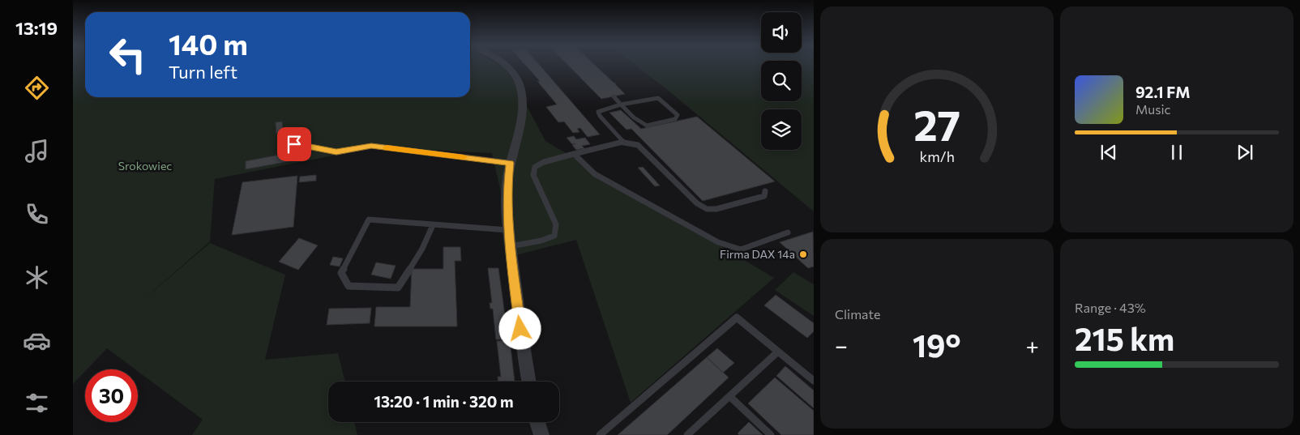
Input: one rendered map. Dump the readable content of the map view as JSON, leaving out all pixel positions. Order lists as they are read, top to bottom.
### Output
{
  "parks": ["Srokowiec"],
  "places": ["Firma DAX 14a"],
  "page": {
    "tabs": "13:19",
    "turn": ["140 m", "Turn left"],
    "song": ["92.1 FM", "Music"],
    "tile": [
      "Climate",
      ["Range · 43%", "215 km"]
    ],
    "heat": ["−", "19°", "+"],
    "limit": "30",
    "trip": "13:20 · 1 min · 320 m",
    "gauge": ["27", "km/h"]
  }
}
